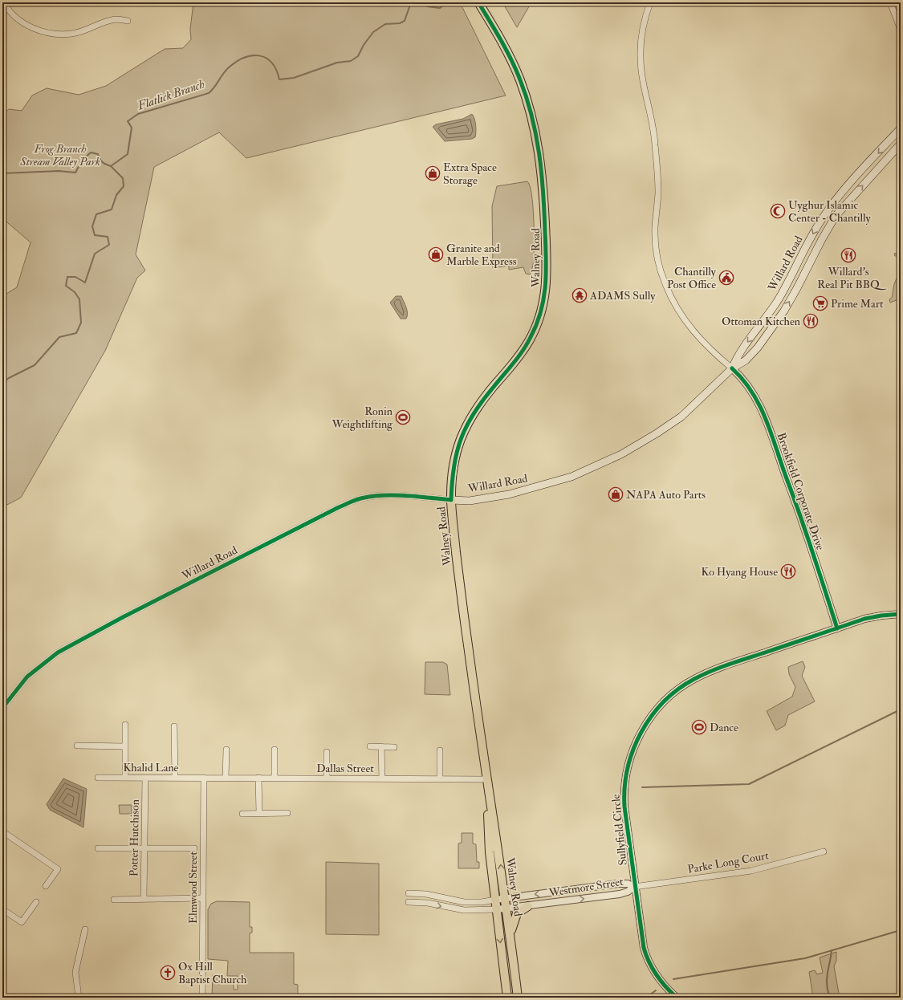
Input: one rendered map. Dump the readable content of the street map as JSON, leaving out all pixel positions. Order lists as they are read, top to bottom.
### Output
{
  "streets": {
    "main road": ["Walney Road", "Willard Road"],
    "street": [
      "Brookfield Corporate Drive",
      "Khalid Lane",
      "Dallas Street",
      "Sullyfield Circle",
      "Potter Hutchison",
      "Parke Long Court",
      "Westmore Street",
      "Elmwood Street"
    ]
  },
  "crossings": [
    ["Walney Road", "Willard Road"],
    ["Walney Road", "Dallas Street"],
    ["Walney Road", "Westmore Street"],
    ["Willard Road", "Brookfield Corporate Drive"],
    ["Brookfield Corporate Drive", "Sullyfield Circle"],
    ["Khalid Lane", "Dallas Street"],
    ["Khalid Lane", "Potter Hutchison"],
    ["Khalid Lane", "Elmwood Street"],
    ["Dallas Street", "Elmwood Street"],
    ["Sullyfield Circle", "Parke Long Court"],
    ["Sullyfield Circle", "Westmore Street"],
    ["Parke Long Court", "Westmore Street"]
  ],
  "water": ["Flatlick Branch"],
  "parks": ["Frog Branch Stream Valley Park"],
  "places": {
    "shop": ["Extra Space Storage", "Granite and Marble Express", "NAPA Auto Parts"],
    "mosque": ["Uyghur Islamic Center - Chantilly"],
    "restaurant": ["Willard's Real Pit BBQ", "Ottoman Kitchen", "Ko Hyang House"],
    "public building": ["Chantilly Post Office"],
    "temple": ["ADAMS Sully"],
    "supermarket": ["Prime Mart"],
    "sports": ["Ronin Weightlifting", "Dance"],
    "church": ["Ox Hill Baptist Church"]
  }
}
